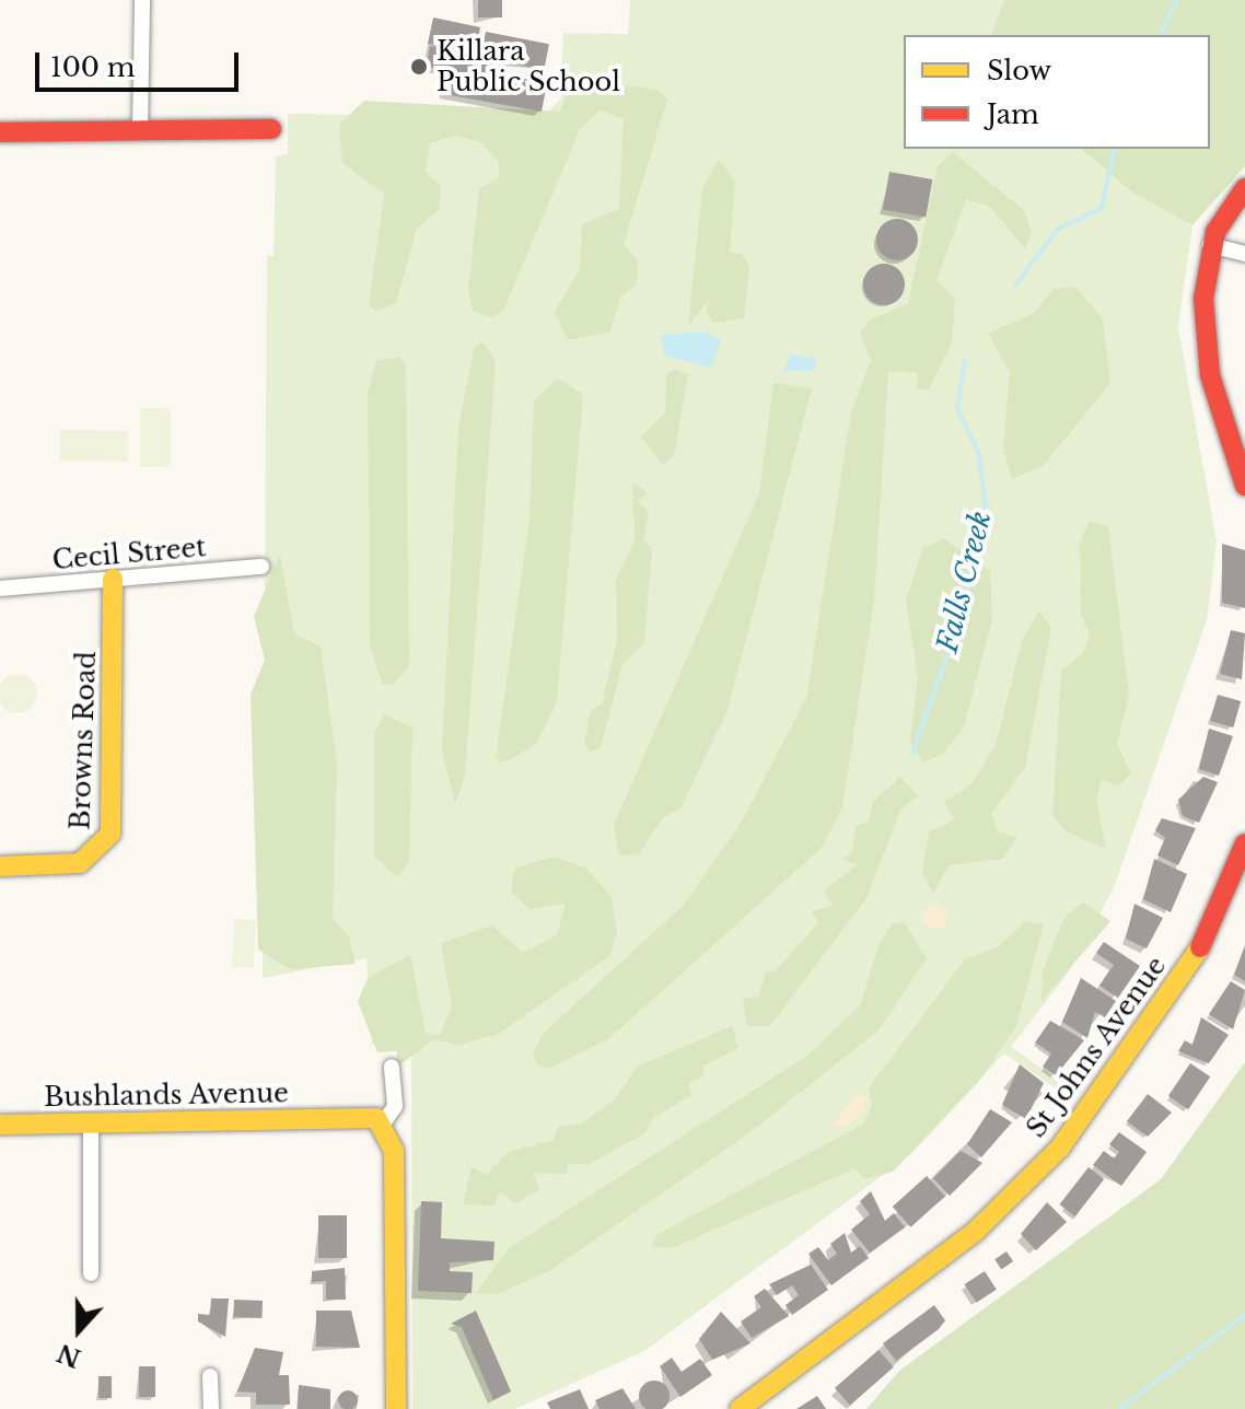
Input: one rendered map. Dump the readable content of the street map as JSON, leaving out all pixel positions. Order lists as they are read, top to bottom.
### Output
{
  "streets": {
    "street": [
      "Cecil Street",
      "Browns Road",
      "St Johns Avenue",
      "Bushlands Avenue"
    ]
  },
  "crossings": [
    ["Cecil Street", "Browns Road"]
  ],
  "water": ["Falls Creek"],
  "places": ["Killara Public School"],
  "legend": ["Slow", "Jam"],
  "scale_bar": "100 m",
  "north": "bottom"
}
